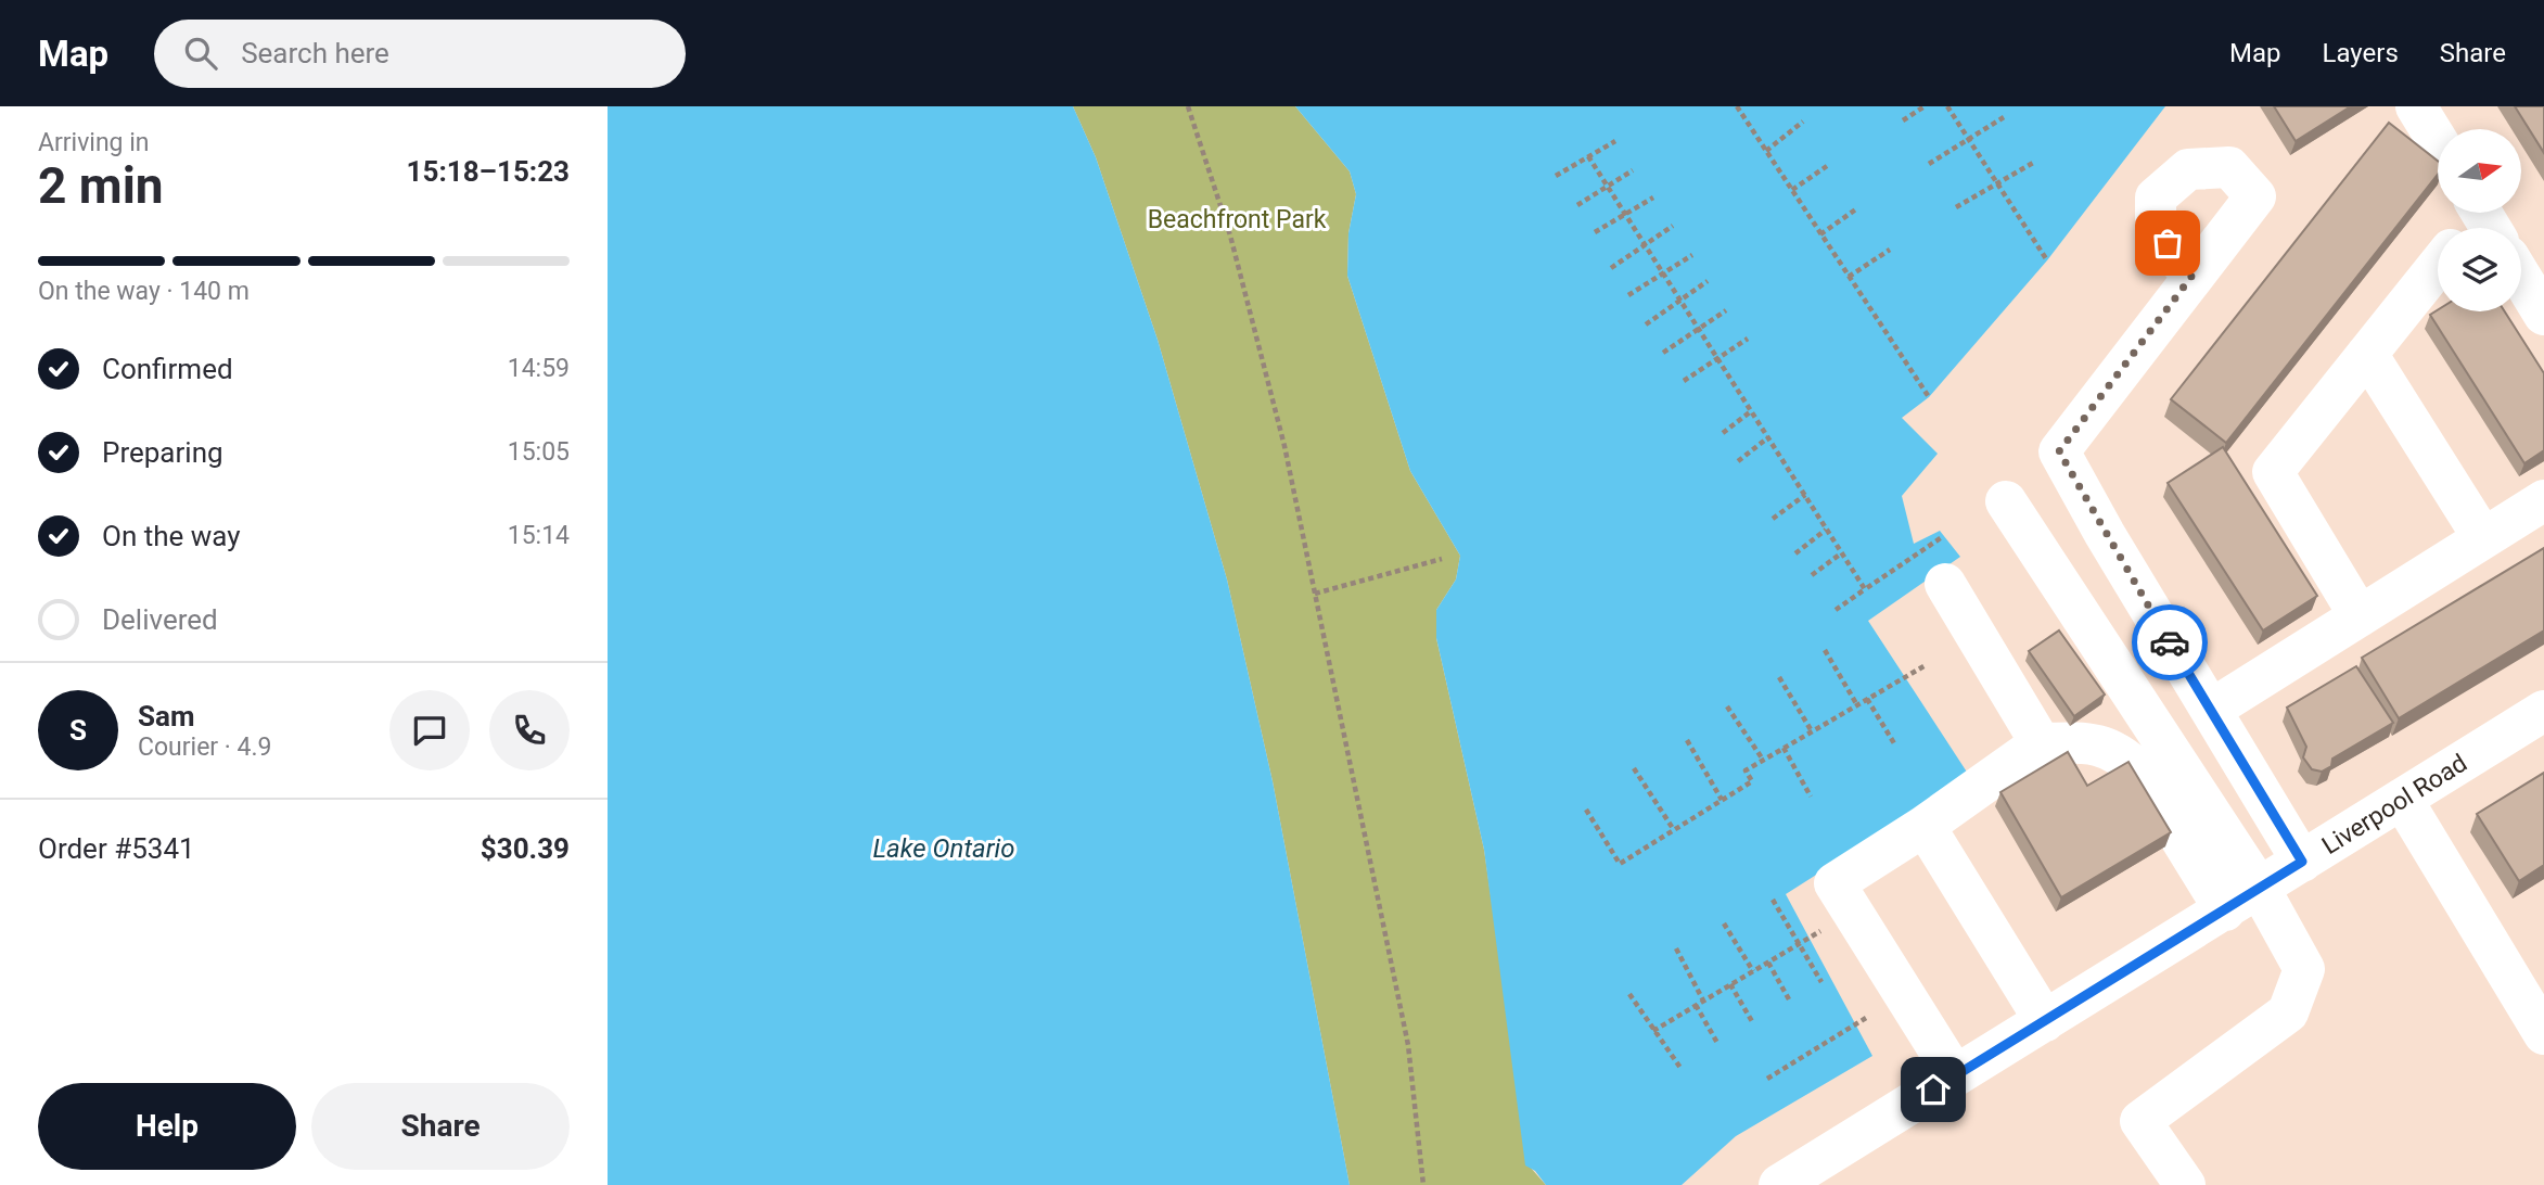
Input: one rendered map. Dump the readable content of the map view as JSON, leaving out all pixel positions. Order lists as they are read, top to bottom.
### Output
{
  "streets": {
    "street": ["Liverpool Road"]
  },
  "water": ["Lake Ontario"],
  "parks": ["Beachfront Park"],
  "north": "right",
  "page": {
    "header": "Map",
    "search": "Search here",
    "nav": ["Map", "Layers", "Share"],
    "heading": ["2 min", "Arriving in", "15:18–15:23"],
    "panel": [
      "Sam",
      "Courier · 4.9",
      "Order #5341",
      "$30.39"
    ],
    "bar": "On the way · 140 m",
    "list": [
      ["Confirmed", "14:59"],
      ["Preparing", "15:05"],
      ["On the way", "15:14"],
      "Delivered"
    ],
    "round": "S",
    "buttons": ["Help", "Share"]
  }
}
